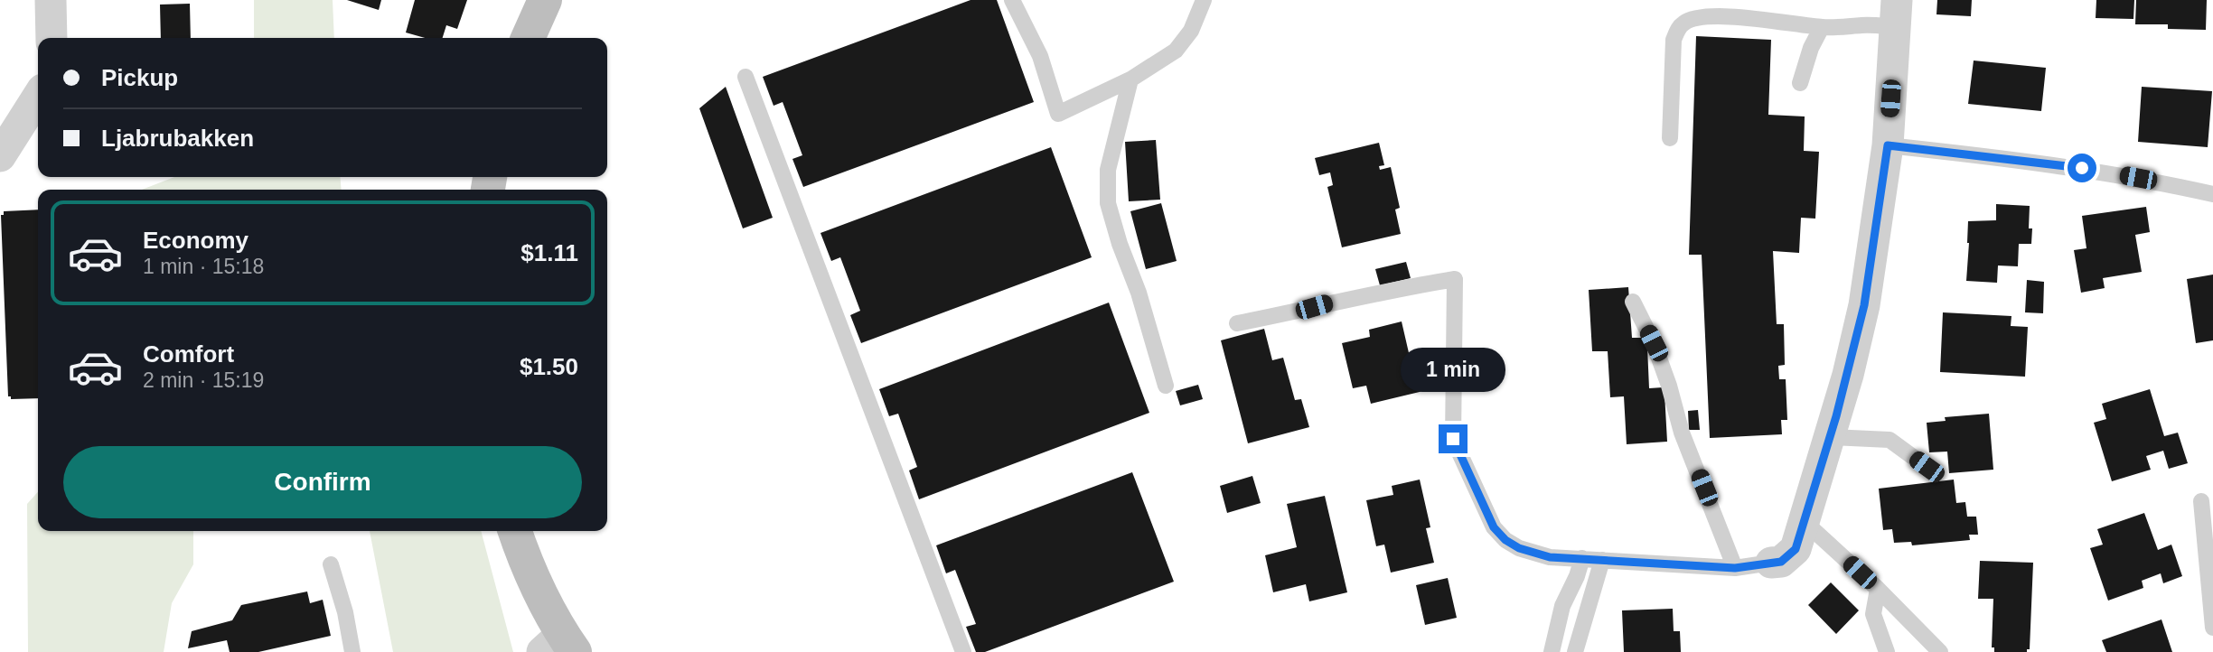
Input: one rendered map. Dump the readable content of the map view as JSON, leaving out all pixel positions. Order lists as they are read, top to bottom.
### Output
{
  "page": {
    "banner": ["Pickup", "Ljabrubakken"],
    "list": [
      {
        "name": "Economy",
        "note": "1 min · 15:18",
        "value": "$1.11"
      },
      {
        "name": "Comfort",
        "note": "2 min · 15:19",
        "value": "$1.50"
      }
    ],
    "bubble": "1 min",
    "buttons": "Confirm"
  }
}
